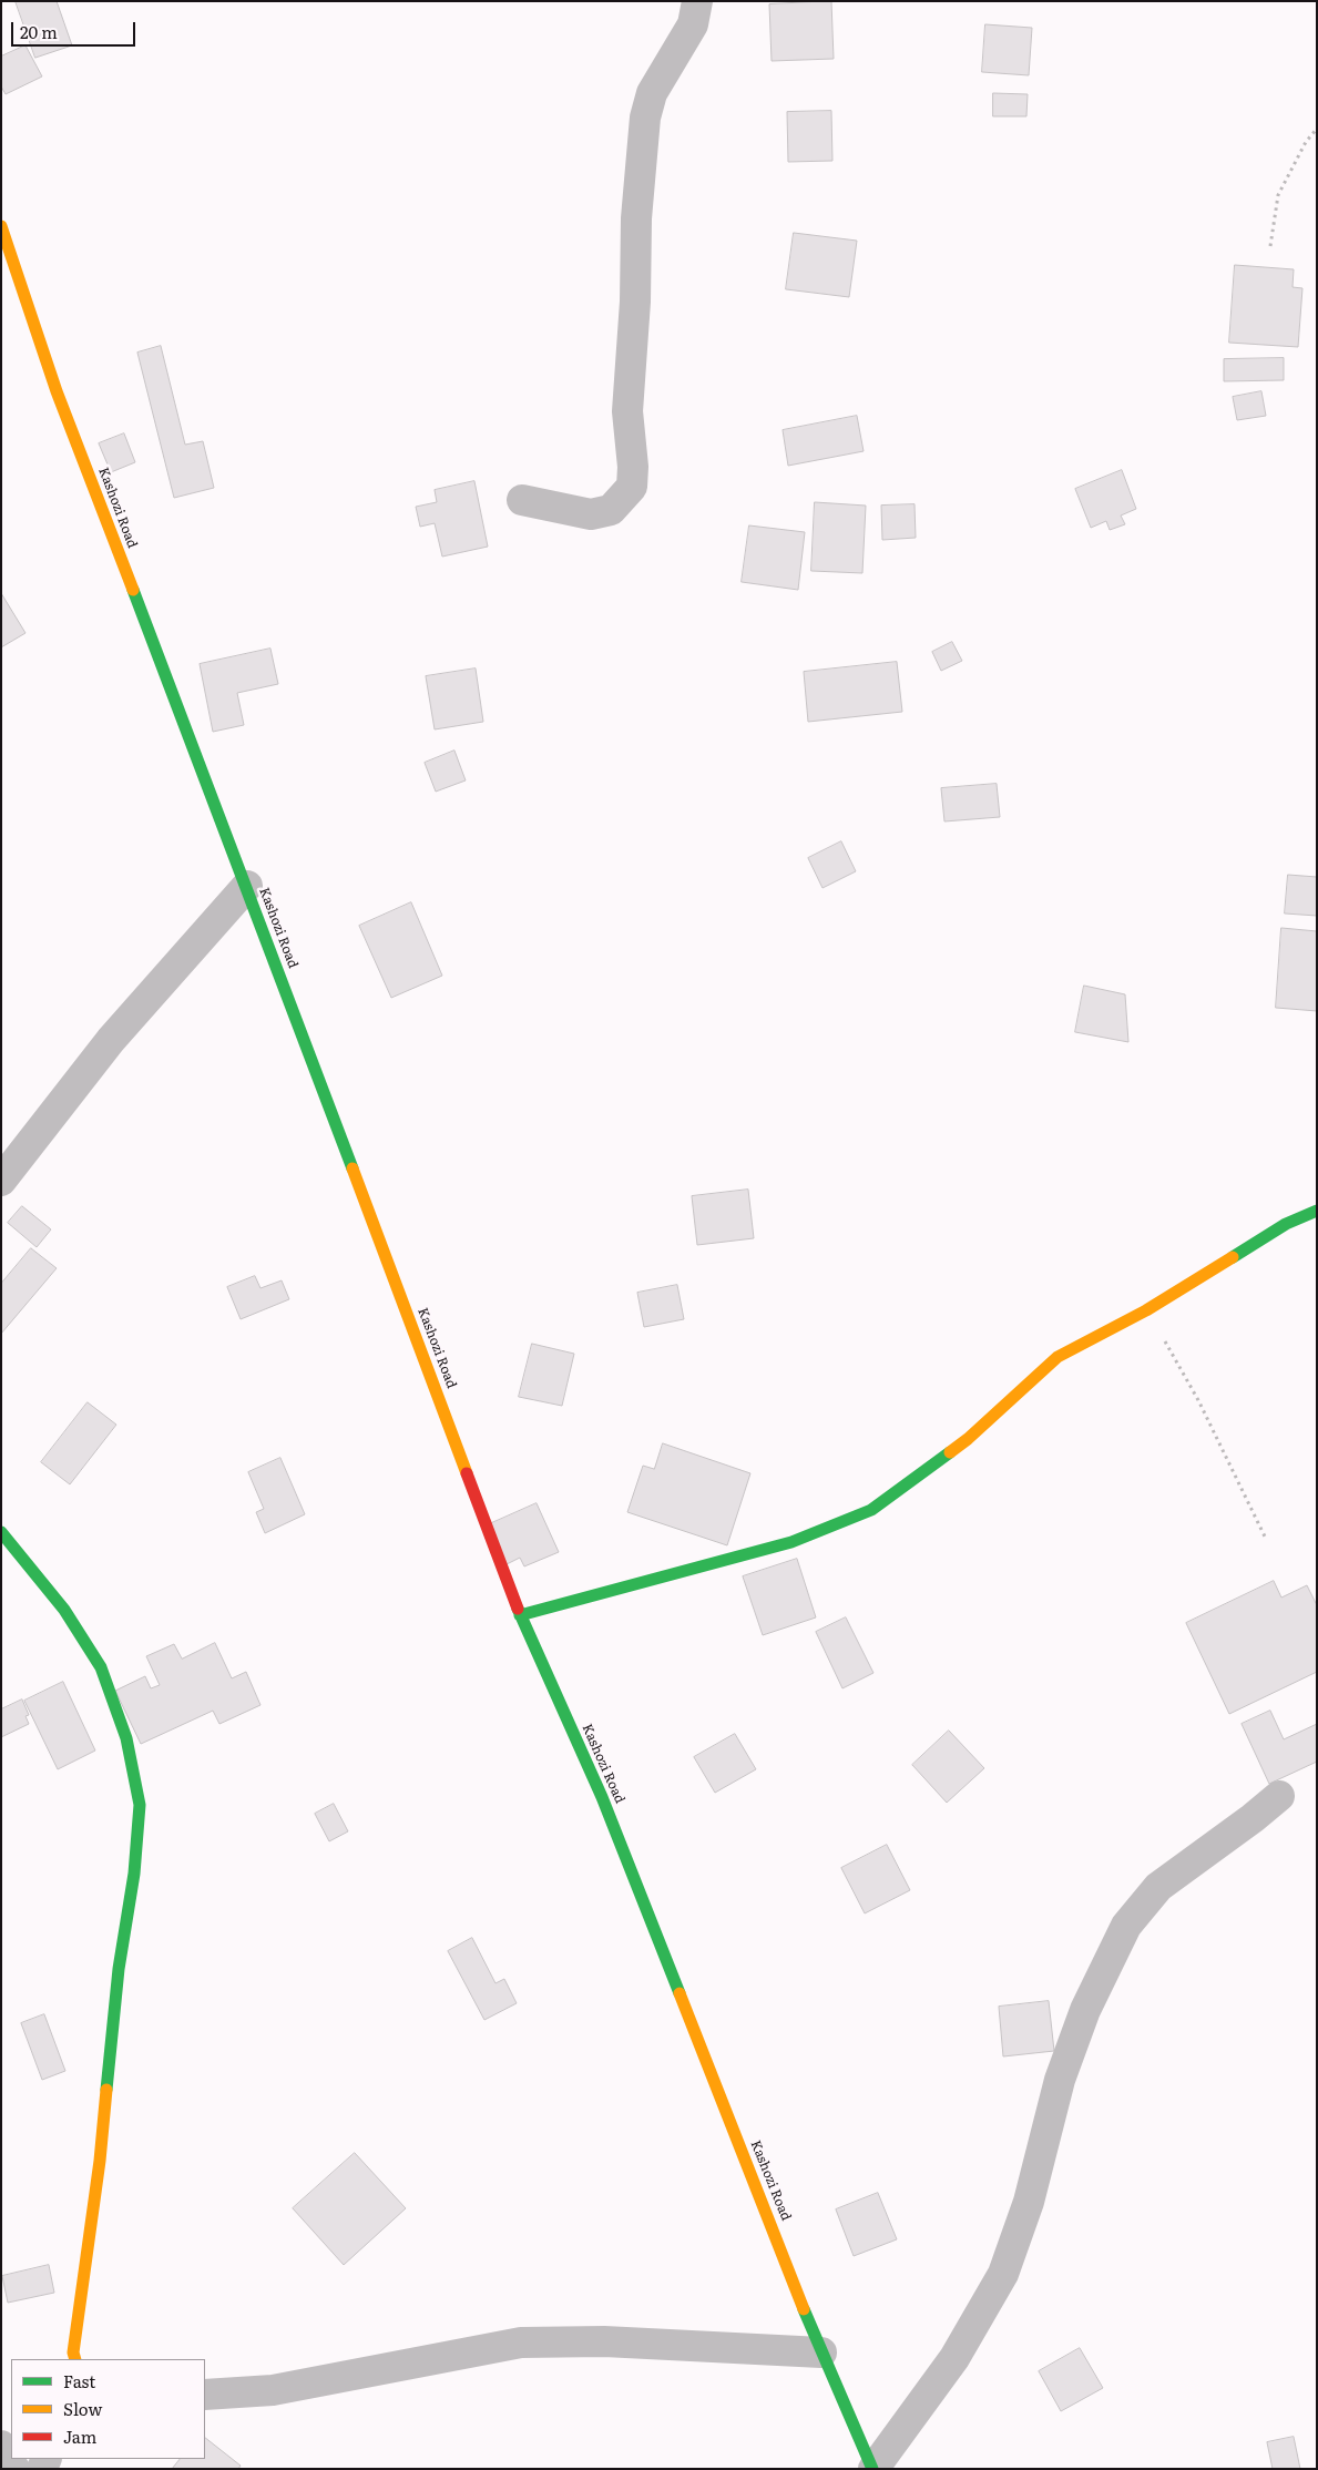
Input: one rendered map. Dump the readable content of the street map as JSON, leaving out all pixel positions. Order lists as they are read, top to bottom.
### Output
{
  "streets": {
    "main road": ["Kashozi Road"]
  },
  "legend": ["Fast", "Slow", "Jam"],
  "scale_bar": "20 m"
}
